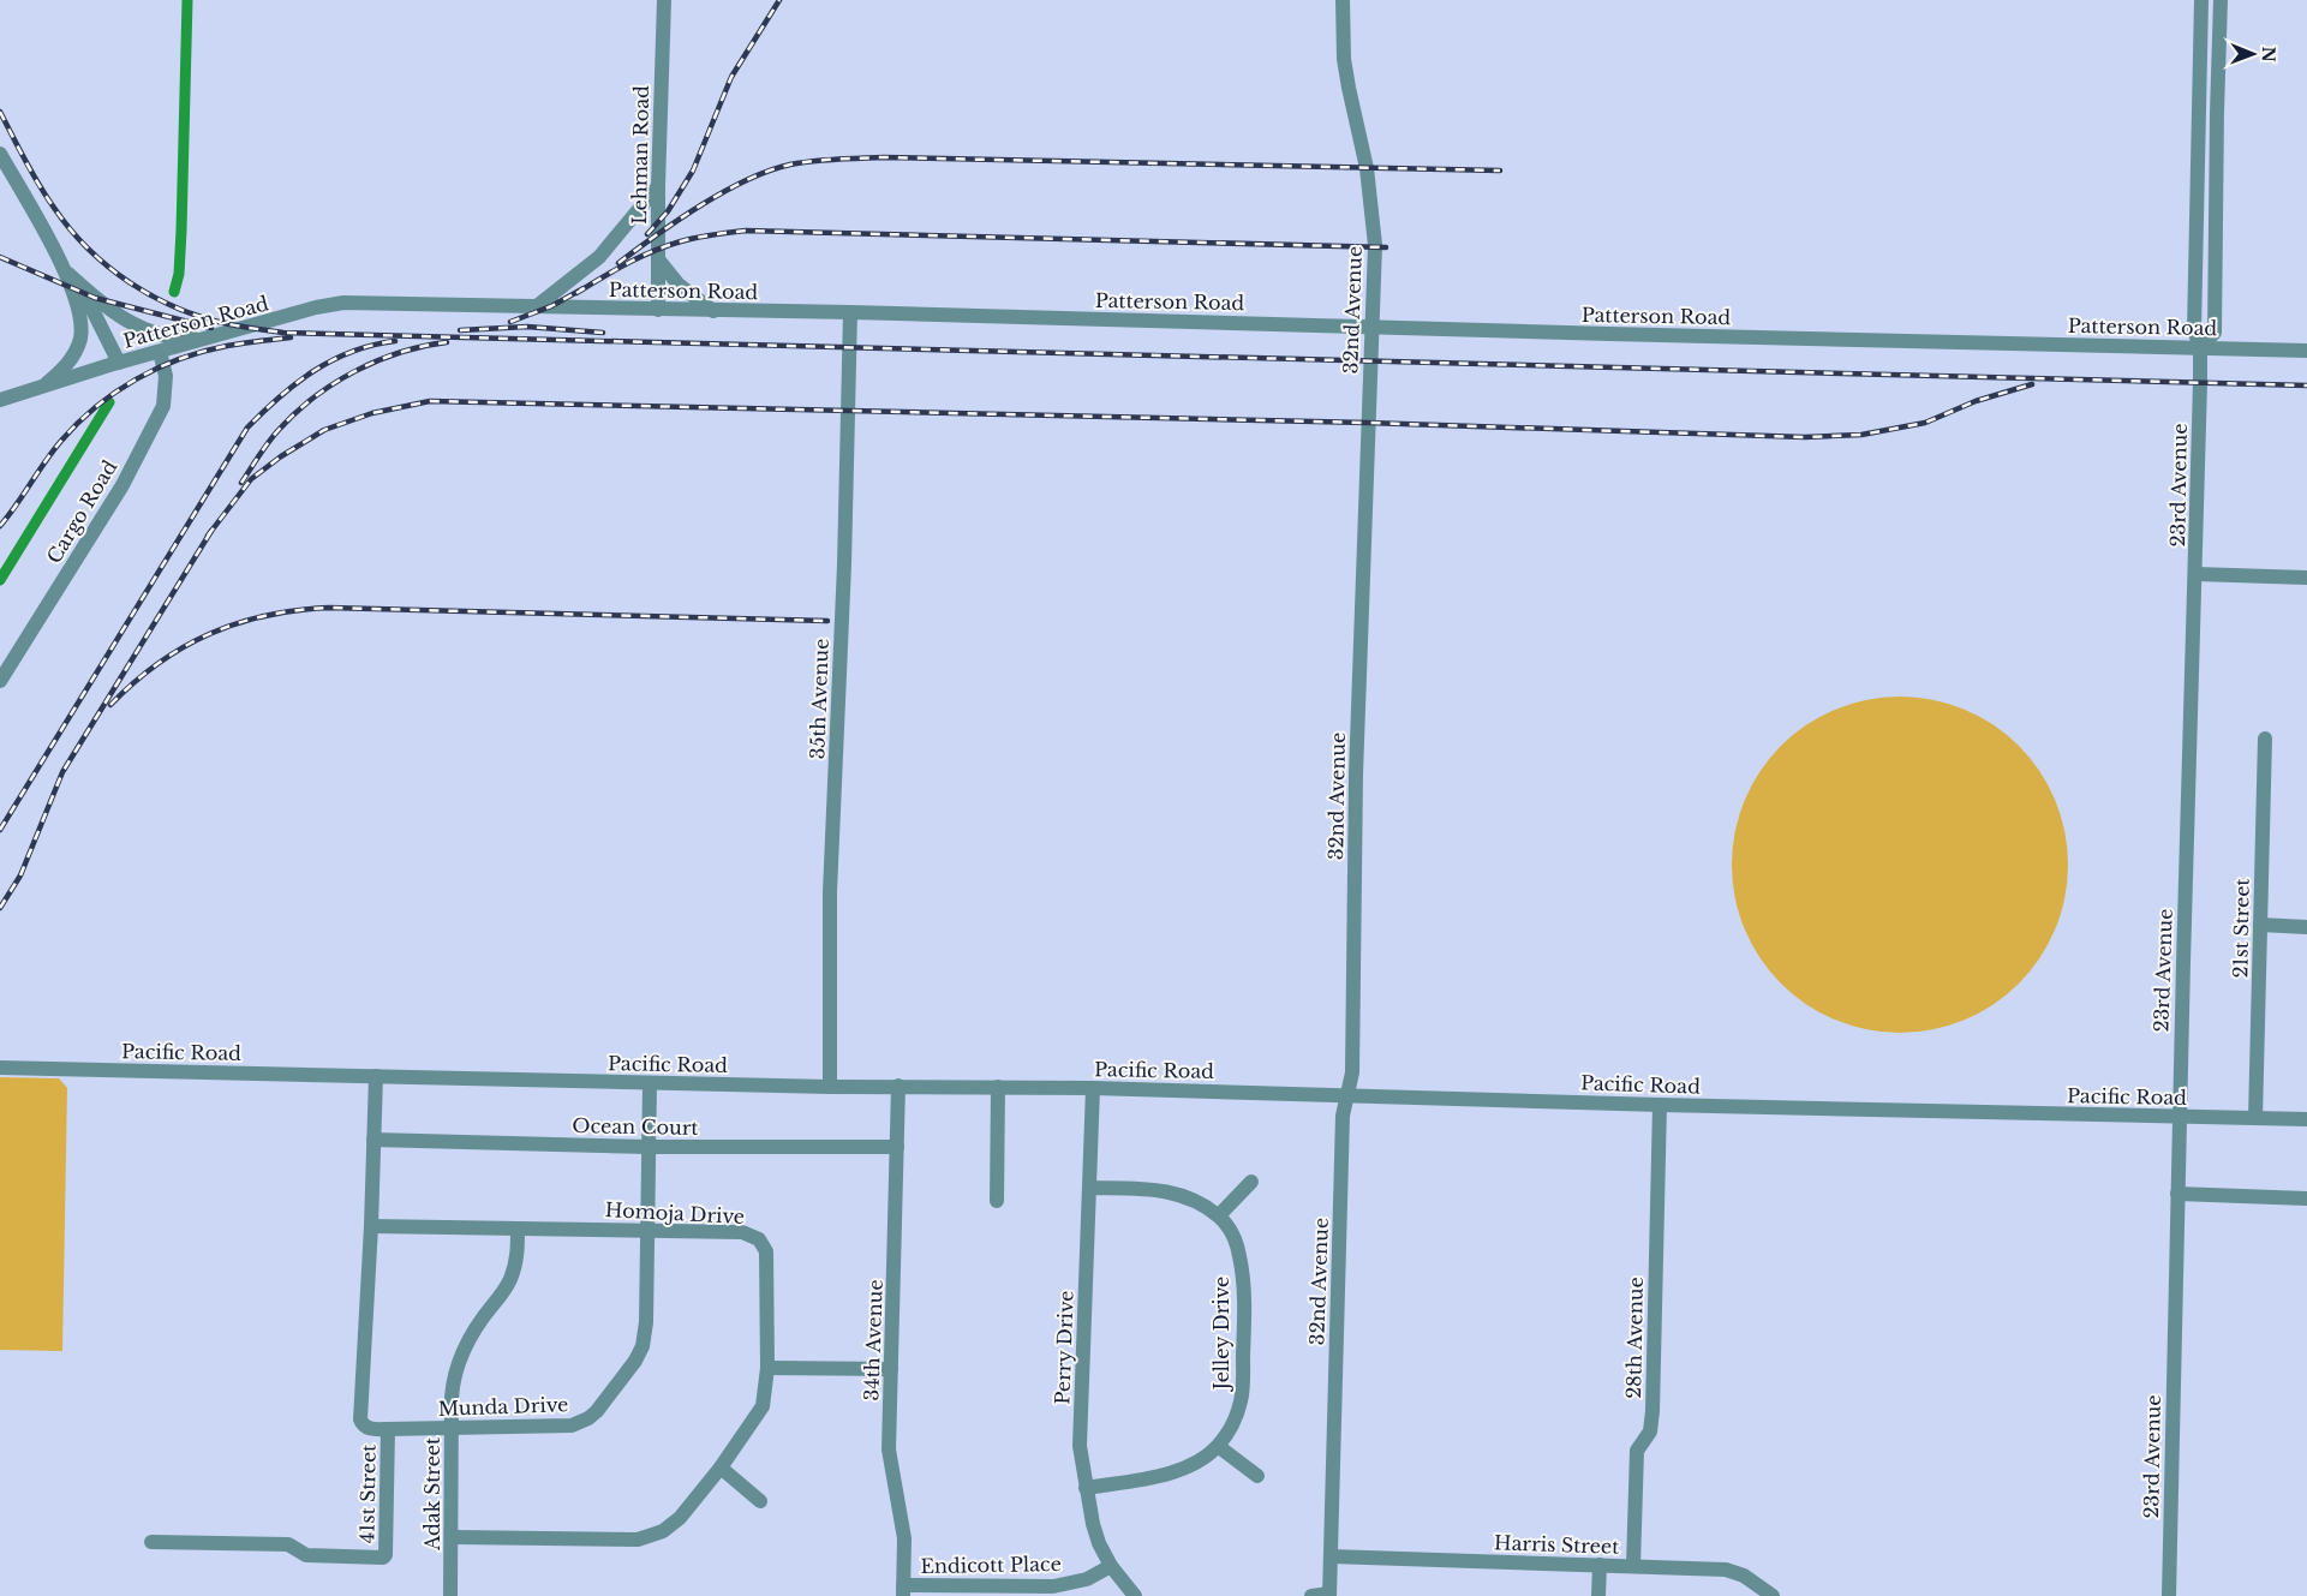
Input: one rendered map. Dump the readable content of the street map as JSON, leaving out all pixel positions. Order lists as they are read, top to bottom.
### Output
{
  "streets": {
    "street": [
      "Lehman Road",
      "Patterson Road",
      "32nd Avenue",
      "23rd Avenue",
      "Cargo Road",
      "35th Avenue",
      "21st Street",
      "Pacific Road",
      "Ocean Court",
      "Homoja Drive",
      "Jelley Drive",
      "28th Avenue",
      "34th Avenue",
      "Perry Drive",
      "Munda Drive",
      "41st Street",
      "Adak Street",
      "Harris Street",
      "Endicott Place"
    ]
  },
  "crossings": [
    ["Lehman Road", "Patterson Road"],
    ["Patterson Road", "32nd Avenue"],
    ["Patterson Road", "23rd Avenue"],
    ["Patterson Road", "Cargo Road"],
    ["Patterson Road", "35th Avenue"],
    ["32nd Avenue", "Pacific Road"],
    ["32nd Avenue", "Harris Street"],
    ["23rd Avenue", "Pacific Road"],
    ["35th Avenue", "Pacific Road"],
    ["21st Street", "Pacific Road"],
    ["Pacific Road", "28th Avenue"],
    ["Pacific Road", "34th Avenue"],
    ["Pacific Road", "Perry Drive"],
    ["Pacific Road", "Munda Drive"],
    ["Pacific Road", "41st Street"],
    ["Ocean Court", "34th Avenue"],
    ["Ocean Court", "Munda Drive"],
    ["Ocean Court", "41st Street"],
    ["Homoja Drive", "Munda Drive"],
    ["Homoja Drive", "41st Street"],
    ["Homoja Drive", "Adak Street"],
    ["Jelley Drive", "Perry Drive"],
    ["28th Avenue", "Harris Street"],
    ["34th Avenue", "Endicott Place"],
    ["Perry Drive", "Endicott Place"],
    ["Munda Drive", "41st Street"],
    ["Munda Drive", "Adak Street"]
  ],
  "north": "right"
}
